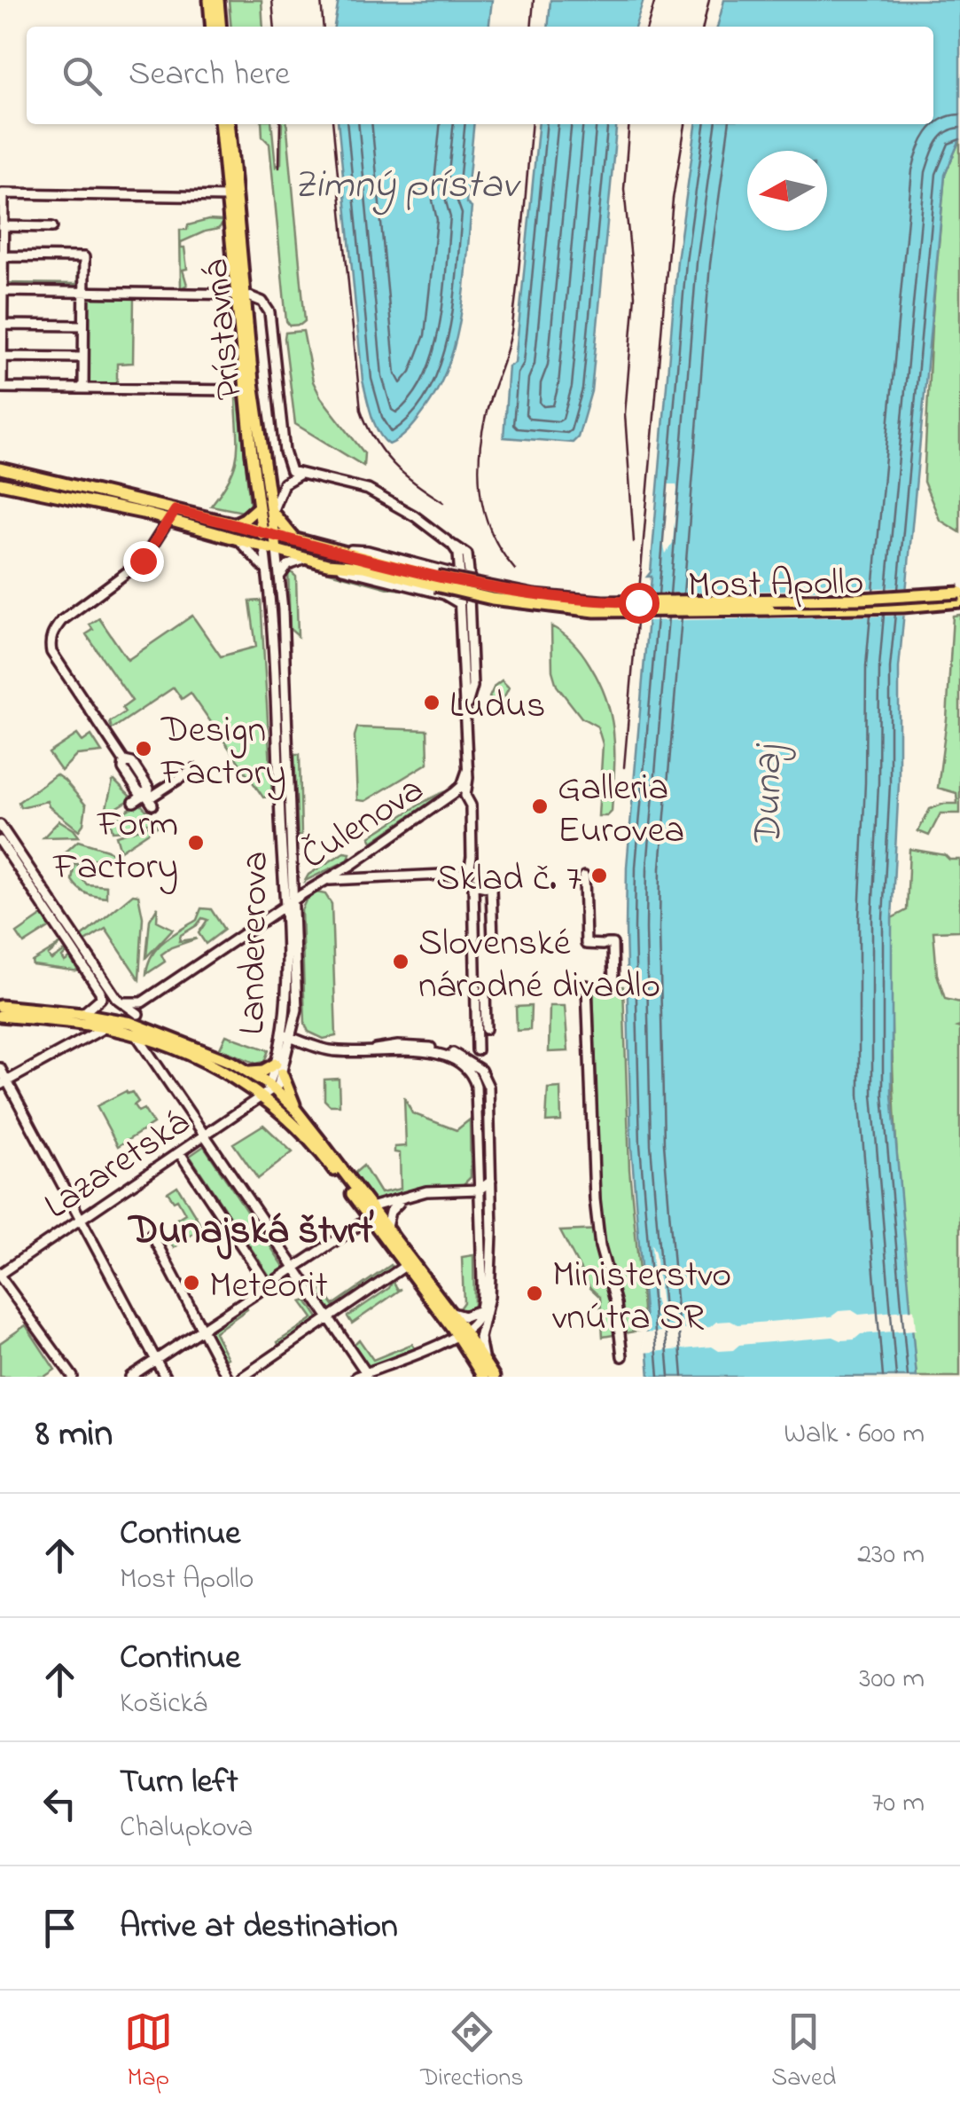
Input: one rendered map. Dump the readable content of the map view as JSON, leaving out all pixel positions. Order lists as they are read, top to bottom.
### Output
{
  "streets": {
    "main road": ["Prístavná", "Most Apollo", "Landererova"],
    "street": ["Čulenova", "Lazaretská"]
  },
  "crossings": [
    ["Prístavná", "Landererova"],
    ["Čulenova", "Landererova"],
    ["Landererova", "Lazaretská"]
  ],
  "districts": ["Dunajská štvrť"],
  "water": ["Zimný prístav", "Dunaj"],
  "places": [
    "Ludus",
    "Design Factory",
    "Galleria Eurovea",
    "Form Factory",
    "Sklad č. 7",
    "Slovenské národné divadlo",
    "Meteorit",
    "Ministerstvo vnútra SR"
  ],
  "north": "left",
  "page": {
    "search": "Search here",
    "heading": ["8 min", "Walk · 600 m"],
    "list": [
      ["Continue", "Most Apollo", "230 m"],
      ["Continue", "Košická", "300 m"],
      ["Turn left", "Chalupkova", "70 m"],
      "Arrive at destination"
    ],
    "nav": ["Map", "Directions", "Saved"]
  }
}
